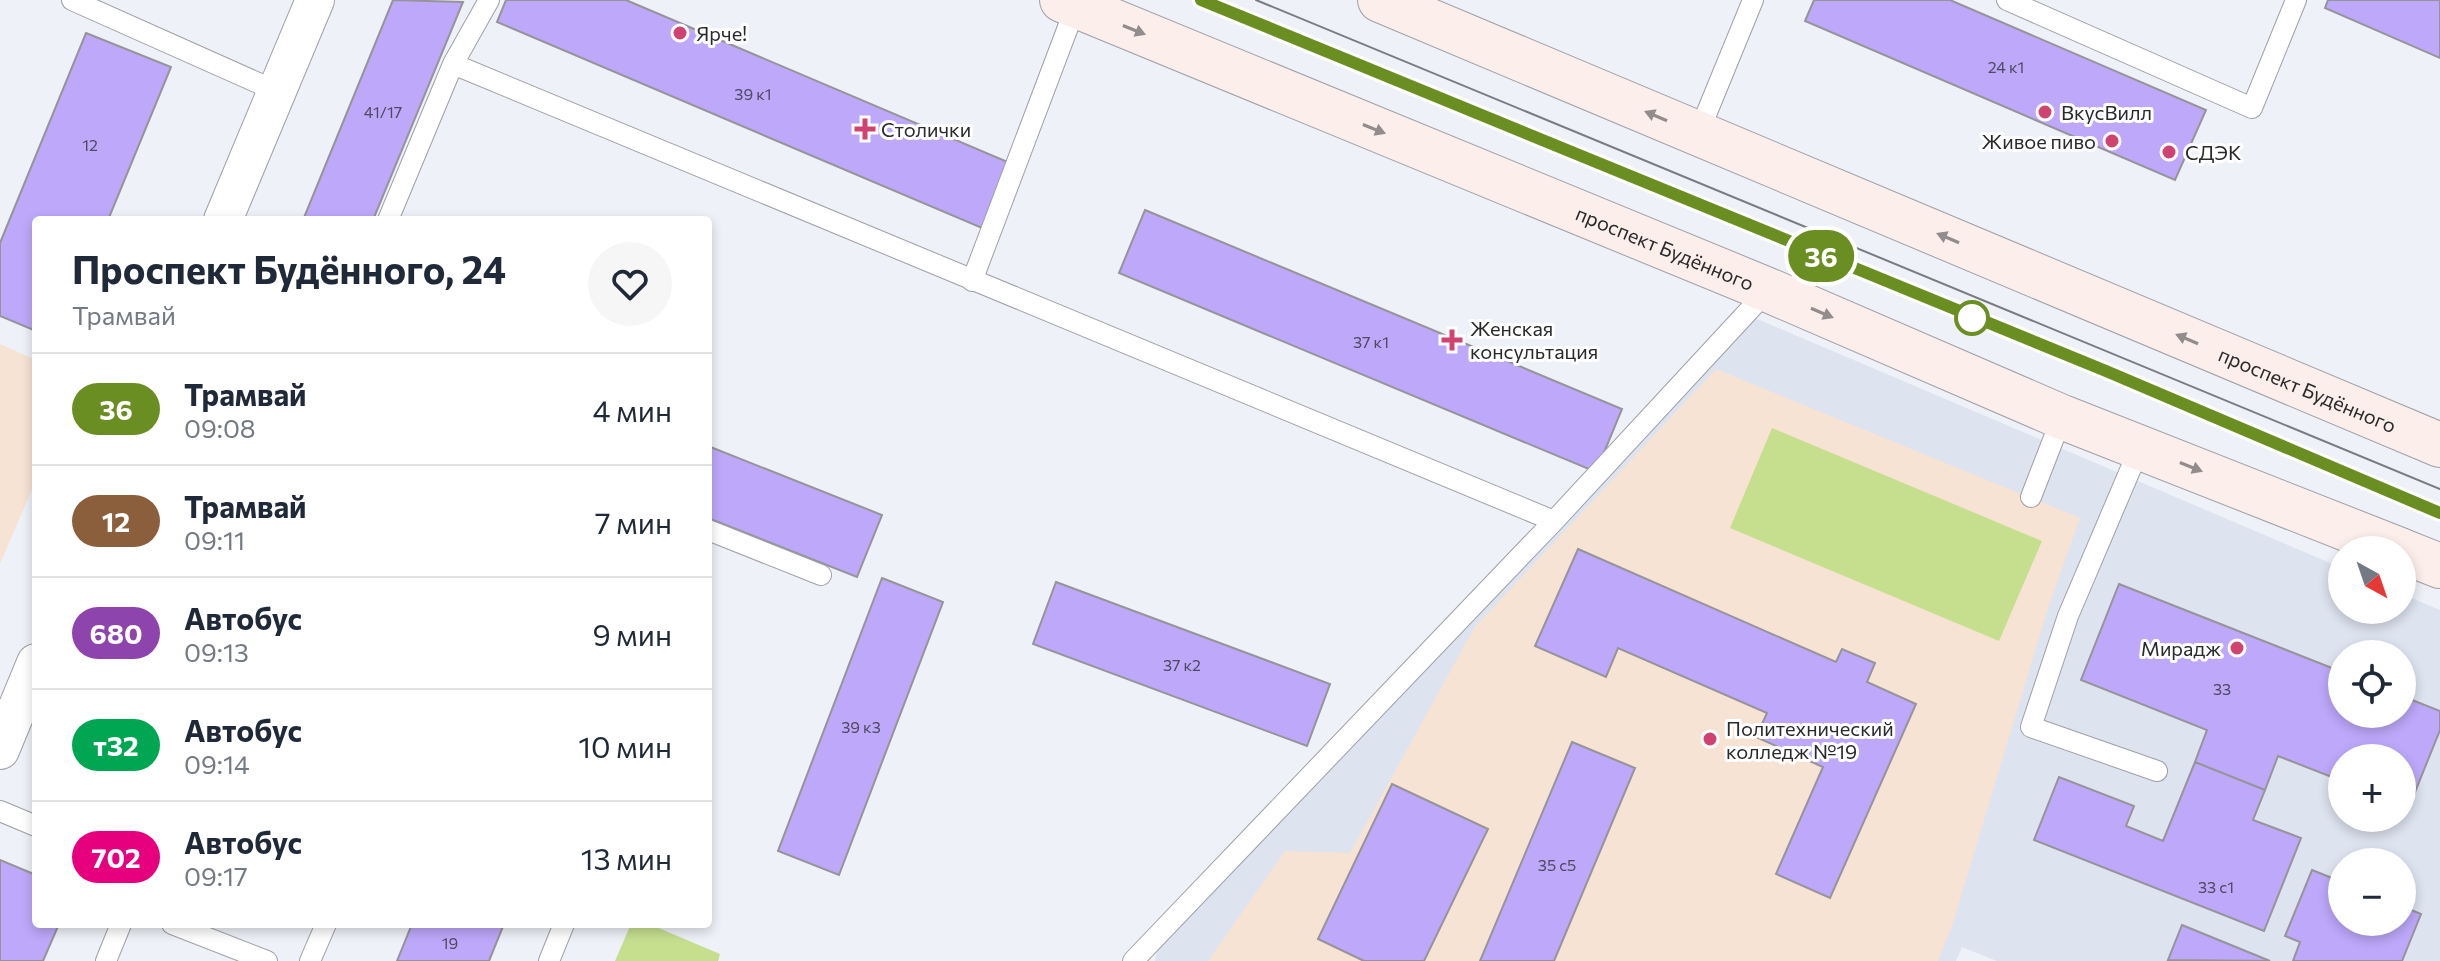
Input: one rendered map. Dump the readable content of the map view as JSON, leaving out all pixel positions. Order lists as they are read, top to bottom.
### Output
{
  "streets": {
    "main road": ["проспект Будённого"]
  },
  "places": {
    "other": [
      "Ярче!",
      "ВкусВилл",
      "Живое пиво",
      "СДЭК",
      "Мирадж",
      "Политехнический колледж №19"
    ],
    "health": ["Столички", "Женская консультация"]
  },
  "lines": ["tram line 36"],
  "house_numbers": [
    "24 к1",
    "39 к1",
    "41/17",
    "12",
    "37 к1",
    "37 к2",
    "33",
    "39 к3",
    "35 c5",
    "33 с1",
    "19"
  ],
  "north": "bottom right",
  "page": {
    "on_map": "36",
    "heading": ["Проспект Будённого, 24", "Трамвай"],
    "list": [
      {
        "mark": "36",
        "name": "Трамвай",
        "note": "09:08",
        "value": "4 мин"
      },
      {
        "mark": "12",
        "name": "Трамвай",
        "note": "09:11",
        "value": "7 мин"
      },
      {
        "mark": "680",
        "name": "Автобус",
        "note": "09:13",
        "value": "9 мин"
      },
      {
        "mark": "т32",
        "name": "Автобус",
        "note": "09:14",
        "value": "10 мин"
      },
      {
        "mark": "702",
        "name": "Автобус",
        "note": "09:17",
        "value": "13 мин"
      }
    ],
    "map_buttons": ["+", "−"]
  }
}
